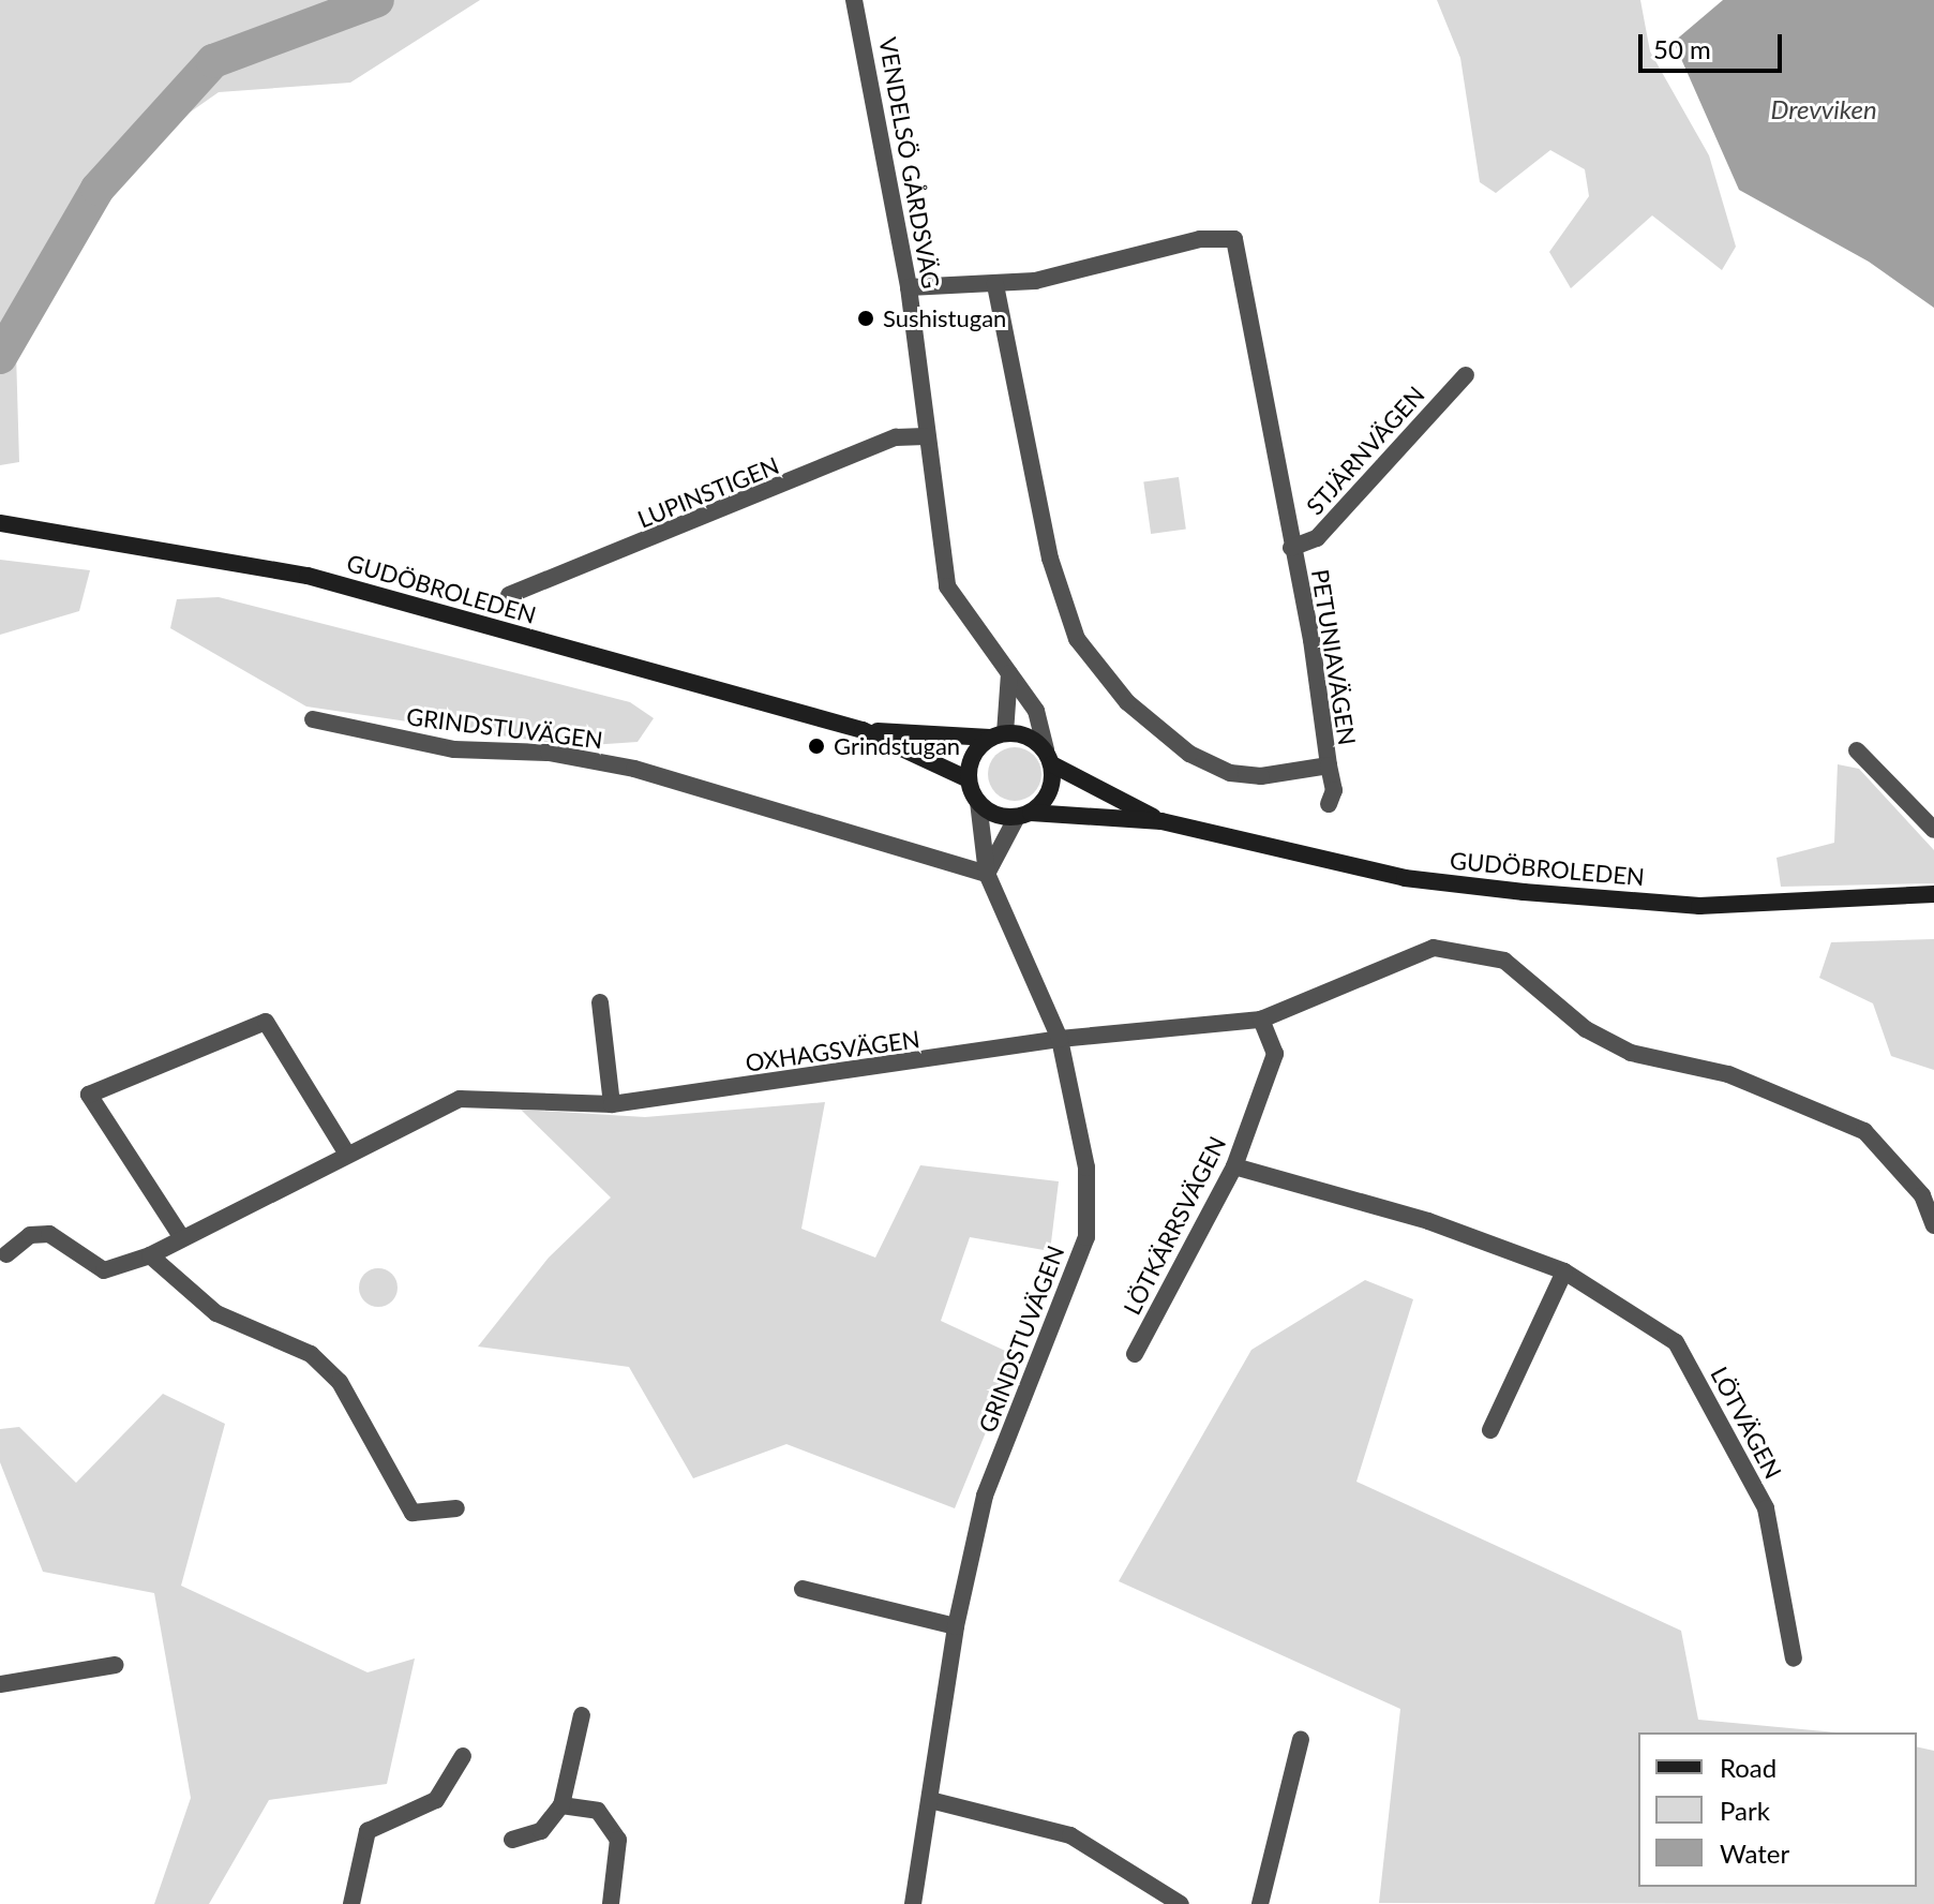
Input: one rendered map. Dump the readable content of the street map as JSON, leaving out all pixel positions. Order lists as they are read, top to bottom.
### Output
{
  "streets": {
    "main road": ["GUDÖBROLEDEN"],
    "street": [
      "VENDELSÖ GÅRDSVÄG",
      "STJÄRNVÄGEN",
      "LUPINSTIGEN",
      "PETUNIAVÄGEN",
      "GRINDSTUVÄGEN",
      "OXHAGSVÄGEN",
      "LÖTKÄRRSVÄGEN",
      "LÖTVÄGEN"
    ]
  },
  "crossings": [
    ["VENDELSÖ GÅRDSVÄG", "LUPINSTIGEN"],
    ["VENDELSÖ GÅRDSVÄG", "GUDÖBROLEDEN"],
    ["VENDELSÖ GÅRDSVÄG", "PETUNIAVÄGEN"],
    ["VENDELSÖ GÅRDSVÄG", "GRINDSTUVÄGEN"],
    ["STJÄRNVÄGEN", "PETUNIAVÄGEN"],
    ["GUDÖBROLEDEN", "GRINDSTUVÄGEN"],
    ["GRINDSTUVÄGEN", "OXHAGSVÄGEN"],
    ["OXHAGSVÄGEN", "LÖTKÄRRSVÄGEN"],
    ["LÖTKÄRRSVÄGEN", "LÖTVÄGEN"]
  ],
  "water": ["Drevviken"],
  "places": ["Sushistugan", "Grindstugan"],
  "legend": ["Road", "Park", "Water"],
  "scale_bar": "50 m"
}
